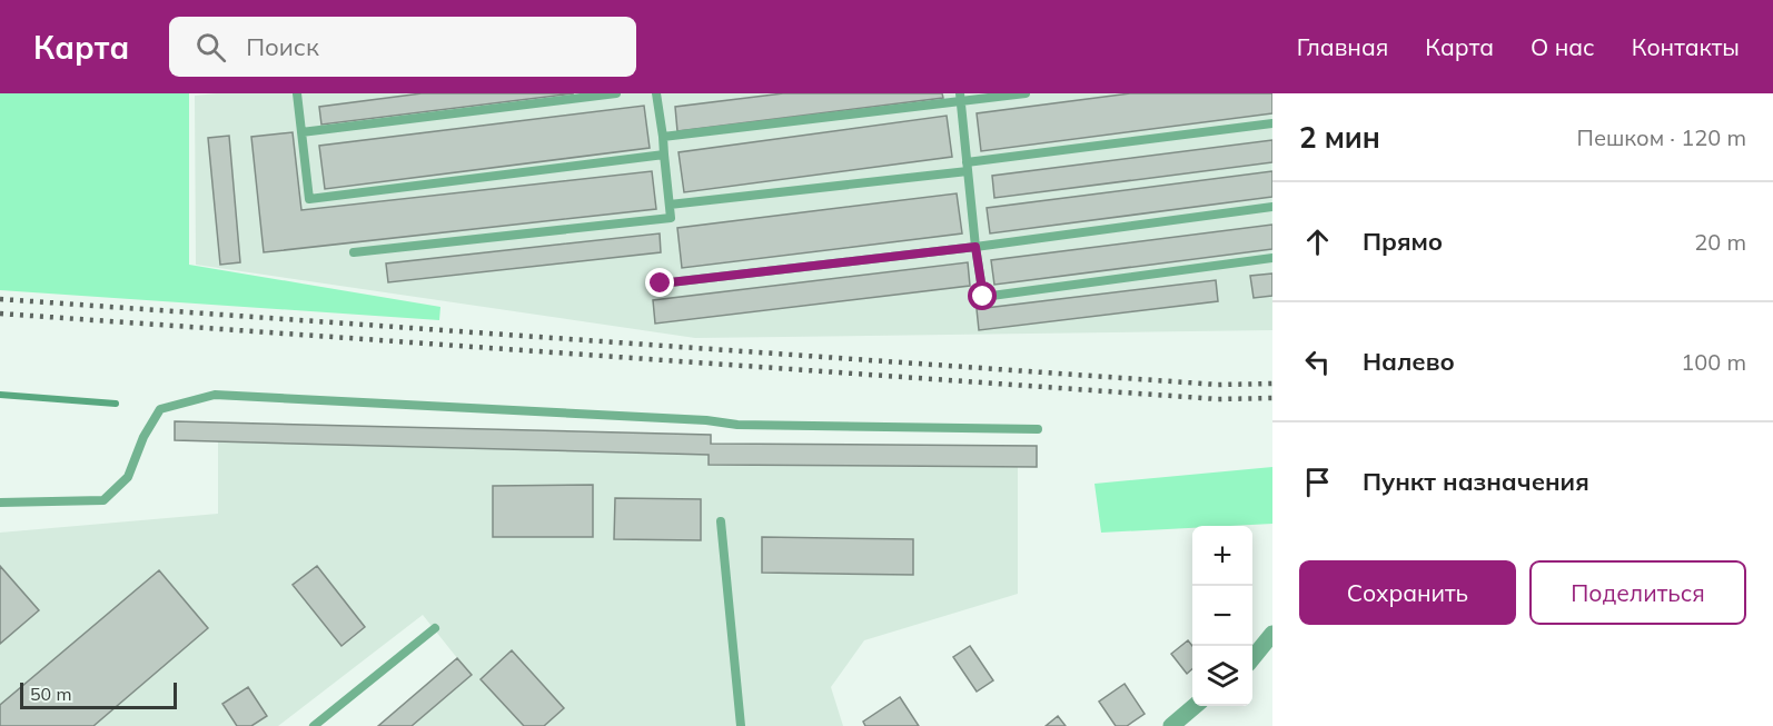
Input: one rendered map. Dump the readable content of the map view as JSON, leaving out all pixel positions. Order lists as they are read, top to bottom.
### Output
{
  "scale_bar": "50 m",
  "page": {
    "header": "Карта",
    "search": "Поиск",
    "nav": [
      "Главная",
      "Карта",
      "О нас",
      "Контакты"
    ],
    "heading": ["2 мин", "Пешком · 120 m"],
    "list": [
      ["Прямо", "20 m"],
      ["Налево", "100 m"],
      "Пункт назначения"
    ],
    "map_buttons": ["+", "−"],
    "buttons": ["Сохранить", "Поделиться"],
    "scale": "50 m"
  }
}
